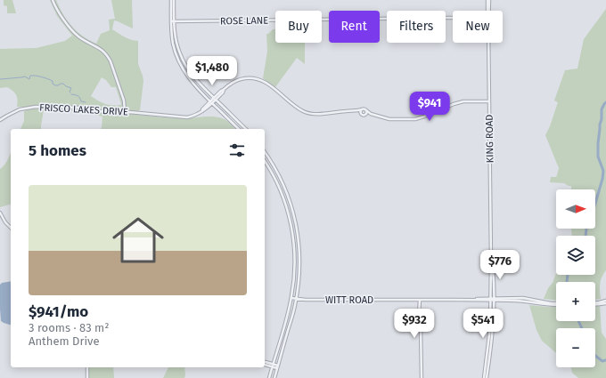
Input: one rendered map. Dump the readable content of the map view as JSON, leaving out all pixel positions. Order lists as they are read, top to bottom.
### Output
{
  "streets": {
    "street": [
      "ROSE LANE",
      "FRISCO LAKES DRIVE",
      "KING ROAD",
      "WITT ROAD"
    ]
  },
  "crossings": [
    ["KING ROAD", "WITT ROAD"]
  ],
  "north": "right",
  "page": {
    "chip": [
      "Buy",
      "Rent",
      "Filters",
      "New"
    ],
    "price": [
      "$1,480",
      "$941",
      "$776",
      "$932",
      "$541"
    ],
    "heading": "5 homes",
    "list": [
      {
        "name": "$941/mo",
        "note": "3 rooms · 83 m² · Anthem Drive"
      }
    ],
    "map_buttons": ["+", "−"]
  }
}
